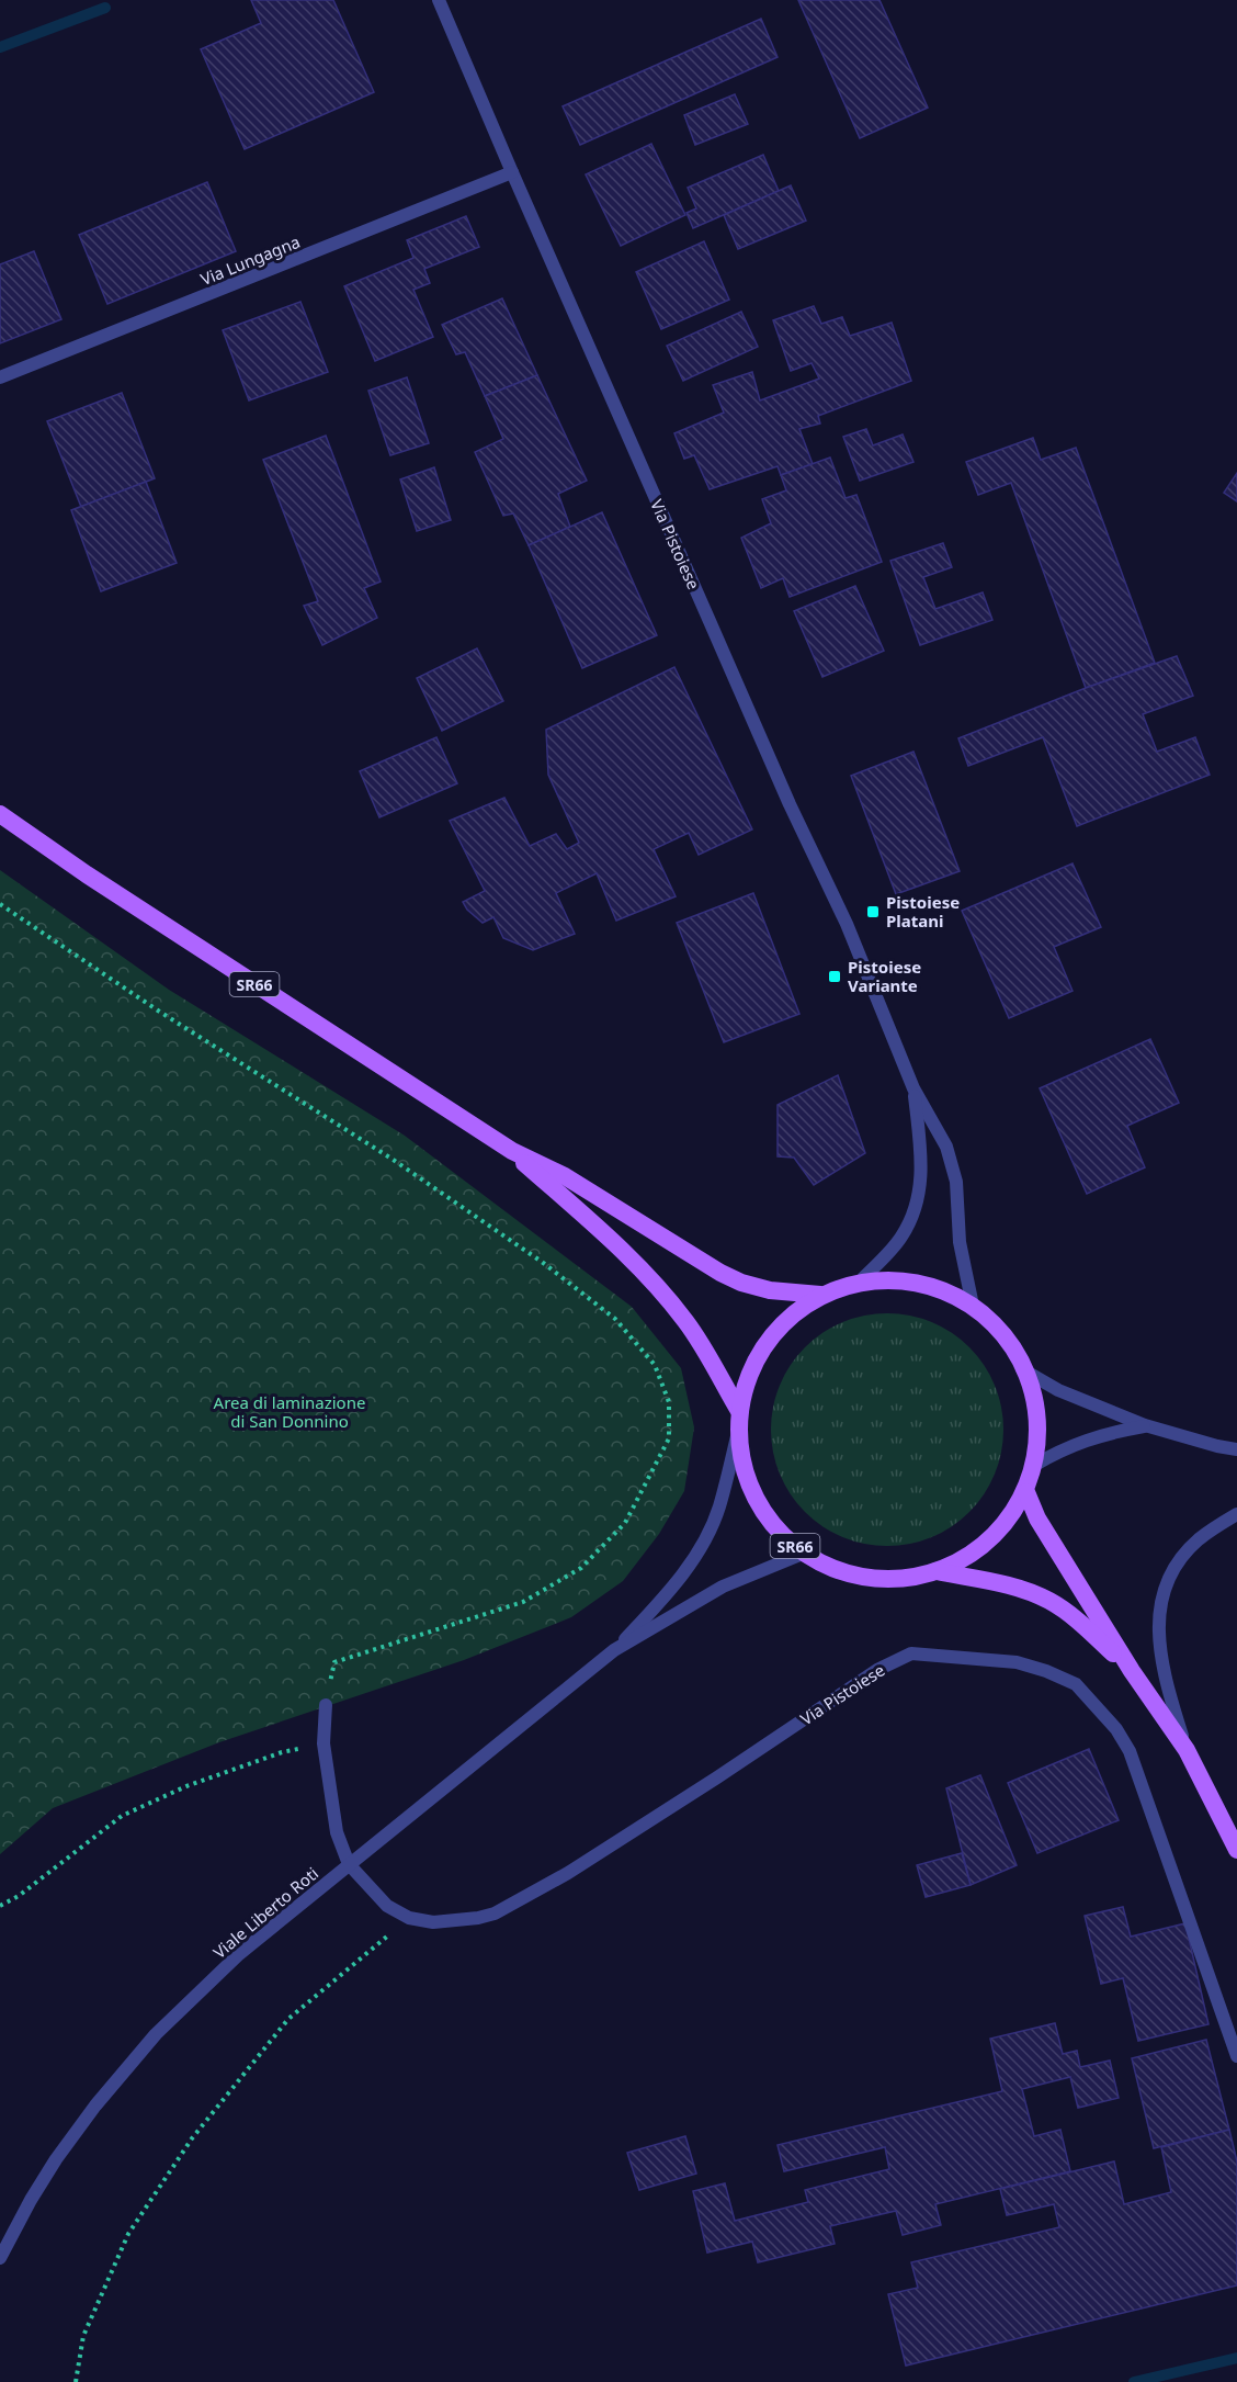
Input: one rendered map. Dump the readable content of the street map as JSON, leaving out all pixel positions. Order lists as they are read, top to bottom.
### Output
{
  "streets": {
    "main road": ["Via Pistoiese", "SR66"],
    "street": ["Via Lungagna", "Viale Liberto Roti"]
  },
  "crossings": [
    ["Via Lungagna", "Via Pistoiese"],
    ["Via Pistoiese", "SR66"],
    ["Via Pistoiese", "Viale Liberto Roti"],
    ["SR66", "Viale Liberto Roti"]
  ],
  "parks": ["Area di laminazione di San Donnino"],
  "places": {
    "transit": ["Pistoiese Platani", "Pistoiese Variante"]
  }
}
